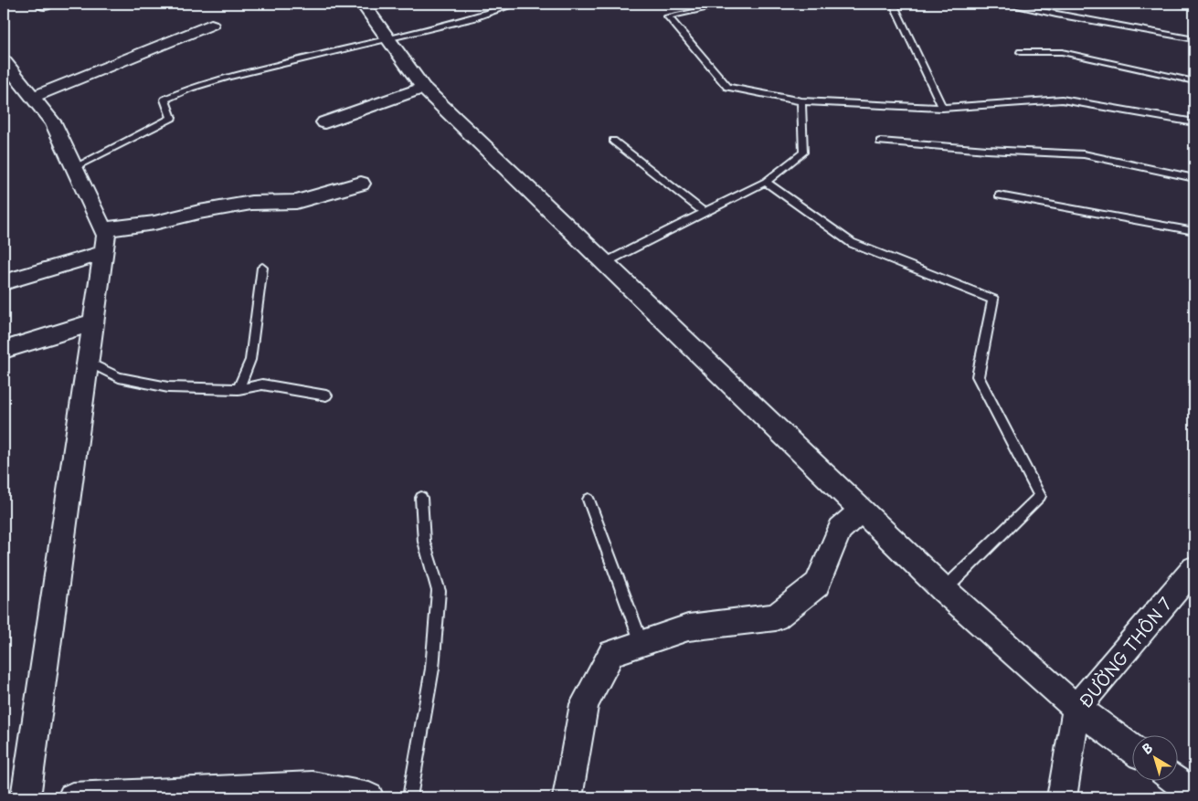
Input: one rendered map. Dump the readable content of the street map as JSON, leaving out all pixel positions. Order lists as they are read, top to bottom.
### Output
{
  "streets": {
    "street": ["ĐƯỜNG THÔN 7"]
  },
  "north": "top left"
}
